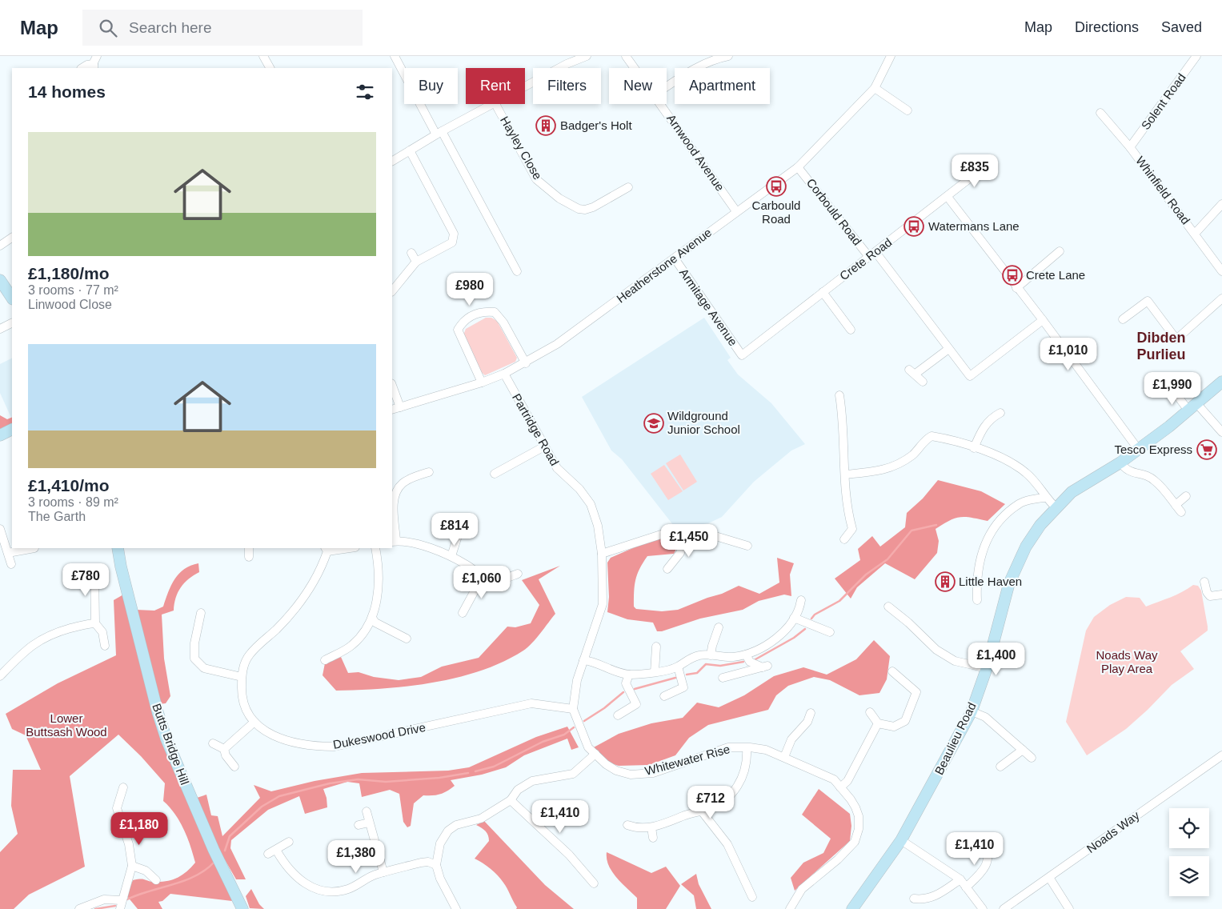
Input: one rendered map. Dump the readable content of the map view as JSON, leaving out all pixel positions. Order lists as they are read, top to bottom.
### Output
{
  "streets": {
    "street": [
      "Solent Road",
      "Hayley Close",
      "Arnwood Avenue",
      "Whinfield Road",
      "Corbould Road",
      "Crete Road",
      "Heatherstone Avenue",
      "Armitage Avenue",
      "Partridge Road",
      "Dukeswood Drive",
      "Beaulieu Road",
      "Butts Bridge Hill",
      "Whitewater Rise",
      "Noads Way"
    ]
  },
  "crossings": [
    ["Solent Road", "Whinfield Road"],
    ["Arnwood Avenue", "Heatherstone Avenue"],
    ["Corbould Road", "Crete Road"],
    ["Corbould Road", "Heatherstone Avenue"],
    ["Crete Road", "Armitage Avenue"],
    ["Heatherstone Avenue", "Armitage Avenue"],
    ["Heatherstone Avenue", "Partridge Road"],
    ["Partridge Road", "Dukeswood Drive"],
    ["Partridge Road", "Whitewater Rise"],
    ["Dukeswood Drive", "Whitewater Rise"]
  ],
  "districts": ["Dibden Purlieu"],
  "parks": ["Noads Way Play Area", "Lower Buttsash Wood"],
  "places": {
    "building": ["Badger's Holt", "Little Haven"],
    "bus stop": ["Carbould Road", "Watermans Lane", "Crete Lane"],
    "school or university": ["Wildground Junior School"],
    "supermarket": ["Tesco Express"]
  },
  "page": {
    "header": "Map",
    "search": "Search here",
    "nav": ["Map", "Directions", "Saved"],
    "chip": [
      "Buy",
      "Rent",
      "Filters",
      "New",
      "Apartment"
    ],
    "heading": "14 homes",
    "list": [
      {
        "name": "£1,180/mo",
        "note": "3 rooms · 77 m² · Linwood Close"
      },
      {
        "name": "£1,410/mo",
        "note": "3 rooms · 89 m² · The Garth"
      }
    ],
    "price": [
      "£835",
      "£980",
      "£1,010",
      "£1,990",
      "£814",
      "£1,450",
      "£780",
      "£1,060",
      "£1,400",
      "£712",
      "£1,410",
      "£1,180",
      "£1,410",
      "£1,380"
    ]
  }
}
